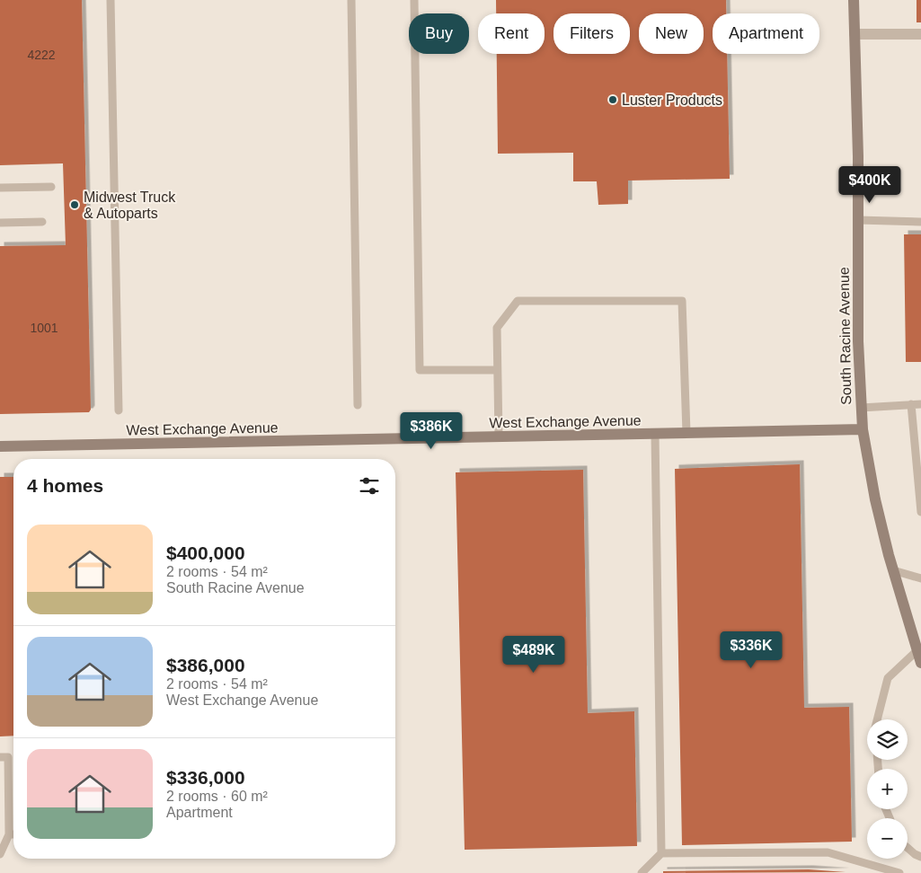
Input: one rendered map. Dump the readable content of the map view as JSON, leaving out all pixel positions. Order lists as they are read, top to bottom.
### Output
{
  "streets": {
    "street": ["South Racine Avenue", "West Exchange Avenue"]
  },
  "crossings": [
    ["South Racine Avenue", "West Exchange Avenue"]
  ],
  "places": ["Luster Products", "Midwest Truck & Autoparts"],
  "house_numbers": ["4222", "1001"],
  "page": {
    "chip": [
      "Buy",
      "Rent",
      "Filters",
      "New",
      "Apartment"
    ],
    "price": [
      "$400K",
      "$386K",
      "$336K",
      "$489K"
    ],
    "heading": "4 homes",
    "list": [
      {
        "name": "$400,000",
        "note": "2 rooms · 54 m² · South Racine Avenue"
      },
      {
        "name": "$386,000",
        "note": "2 rooms · 54 m² · West Exchange Avenue"
      },
      {
        "name": "$336,000",
        "note": "2 rooms · 60 m² · Apartment"
      }
    ],
    "map_buttons": ["+", "−"]
  }
}
